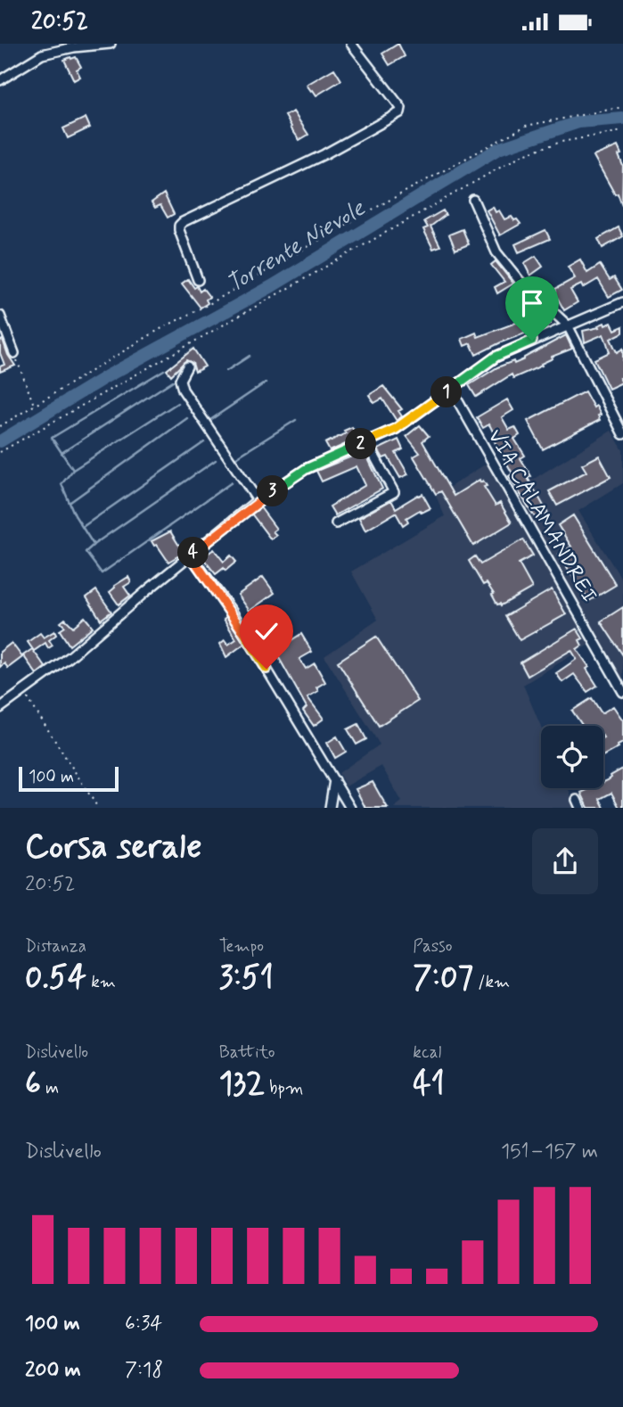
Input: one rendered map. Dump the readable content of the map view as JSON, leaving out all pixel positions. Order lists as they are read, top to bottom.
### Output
{
  "streets": {
    "street": ["VIA CALAMANDREI"]
  },
  "water": ["Torrente Nievole"],
  "scale_bar": "100 m",
  "page": {
    "status": "20:52",
    "pins": [
      "1",
      "2",
      "3",
      "4"
    ],
    "scale": "100 m",
    "heading": ["Corsa serale", "20:52"],
    "stats": [
      ["Distanza", "0.54 km"],
      ["Tempo", "3:51"],
      ["Passo", "7:07 /km"],
      ["Dislivello", "6 m"],
      ["Battito", "132 bpm"],
      ["kcal", "41"]
    ],
    "chart": ["Dislivello", "151–157 m"],
    "list": [
      {
        "name": "100 m",
        "note": "6:34"
      },
      {
        "name": "200 m",
        "note": "7:18"
      }
    ]
  }
}
